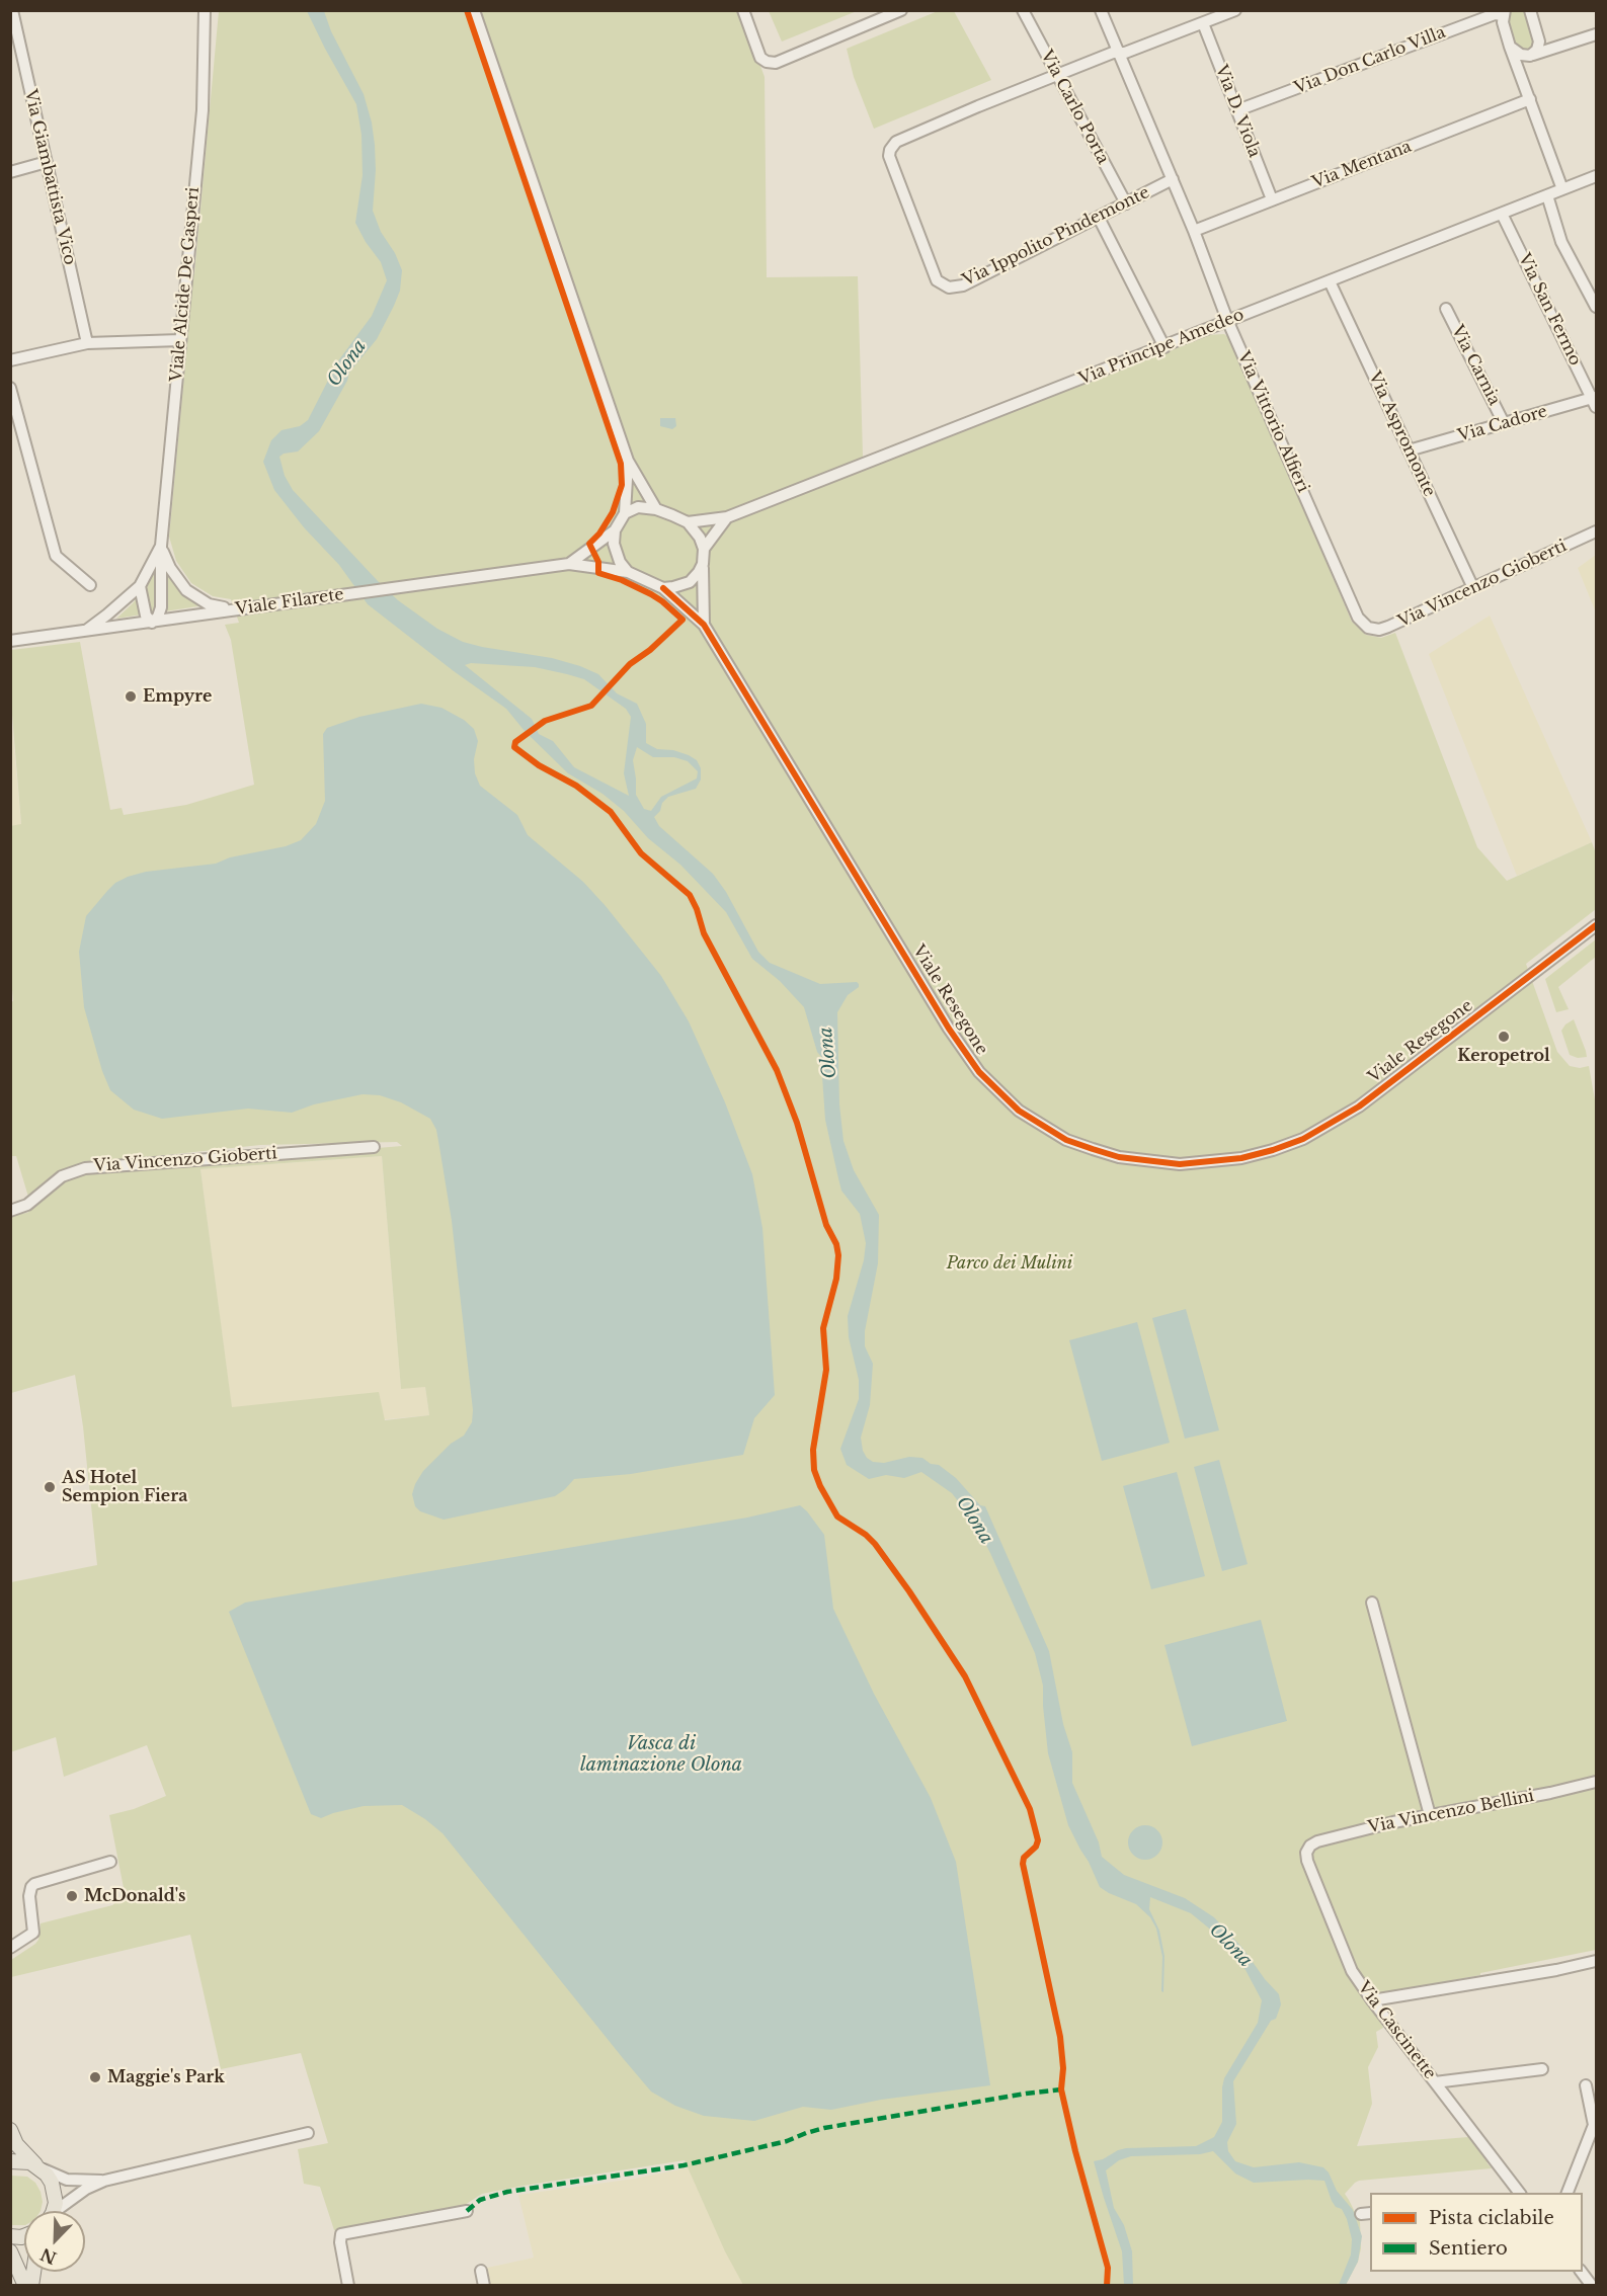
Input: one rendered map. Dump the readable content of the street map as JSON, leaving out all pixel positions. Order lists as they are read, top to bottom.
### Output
{
  "streets": {
    "street": [
      "Via Don Carlo Villa",
      "Via Carlo Porta",
      "Via D. Viola",
      "Via Mentana",
      "Via Giambattista Vico",
      "Via Ippolito Pindemonte",
      "Viale Alcide De Gasperi",
      "Via San Fermo",
      "Via Principe Amedeo",
      "Via Carnia",
      "Via Vittorio Alfieri",
      "Via Cadore",
      "Via Aspromonte",
      "Via Vincenzo Gioberti",
      "Viale Filarete",
      "Viale Resegone",
      "Via Vincenzo Bellini",
      "Via Cascinette"
    ]
  },
  "crossings": [
    ["Via Don Carlo Villa", "Via D. Viola"],
    ["Via Carlo Porta", "Via Ippolito Pindemonte"],
    ["Via D. Viola", "Via Mentana"],
    ["Via Mentana", "Via Vittorio Alfieri"],
    ["Via Ippolito Pindemonte", "Via Vittorio Alfieri"],
    ["Viale Alcide De Gasperi", "Viale Filarete"],
    ["Via San Fermo", "Via Principe Amedeo"],
    ["Via San Fermo", "Via Cadore"],
    ["Via Principe Amedeo", "Via Vittorio Alfieri"],
    ["Via Principe Amedeo", "Via Aspromonte"],
    ["Via Principe Amedeo", "Viale Filarete"],
    ["Via Principe Amedeo", "Viale Resegone"],
    ["Via Carnia", "Via Cadore"],
    ["Via Vittorio Alfieri", "Via Vincenzo Gioberti"],
    ["Via Cadore", "Via Aspromonte"],
    ["Via Aspromonte", "Via Vincenzo Gioberti"],
    ["Viale Filarete", "Viale Resegone"],
    ["Via Vincenzo Bellini", "Via Cascinette"]
  ],
  "water": ["Olona", "Vasca di laminazione Olona"],
  "parks": ["Parco dei Mulini"],
  "places": [
    "Empyre",
    "Keropetrol",
    "AS Hotel Sempion Fiera",
    "McDonald's",
    "Maggie's Park"
  ],
  "legend": ["Pista ciclabile", "Sentiero"],
  "north": "bottom left"
}
